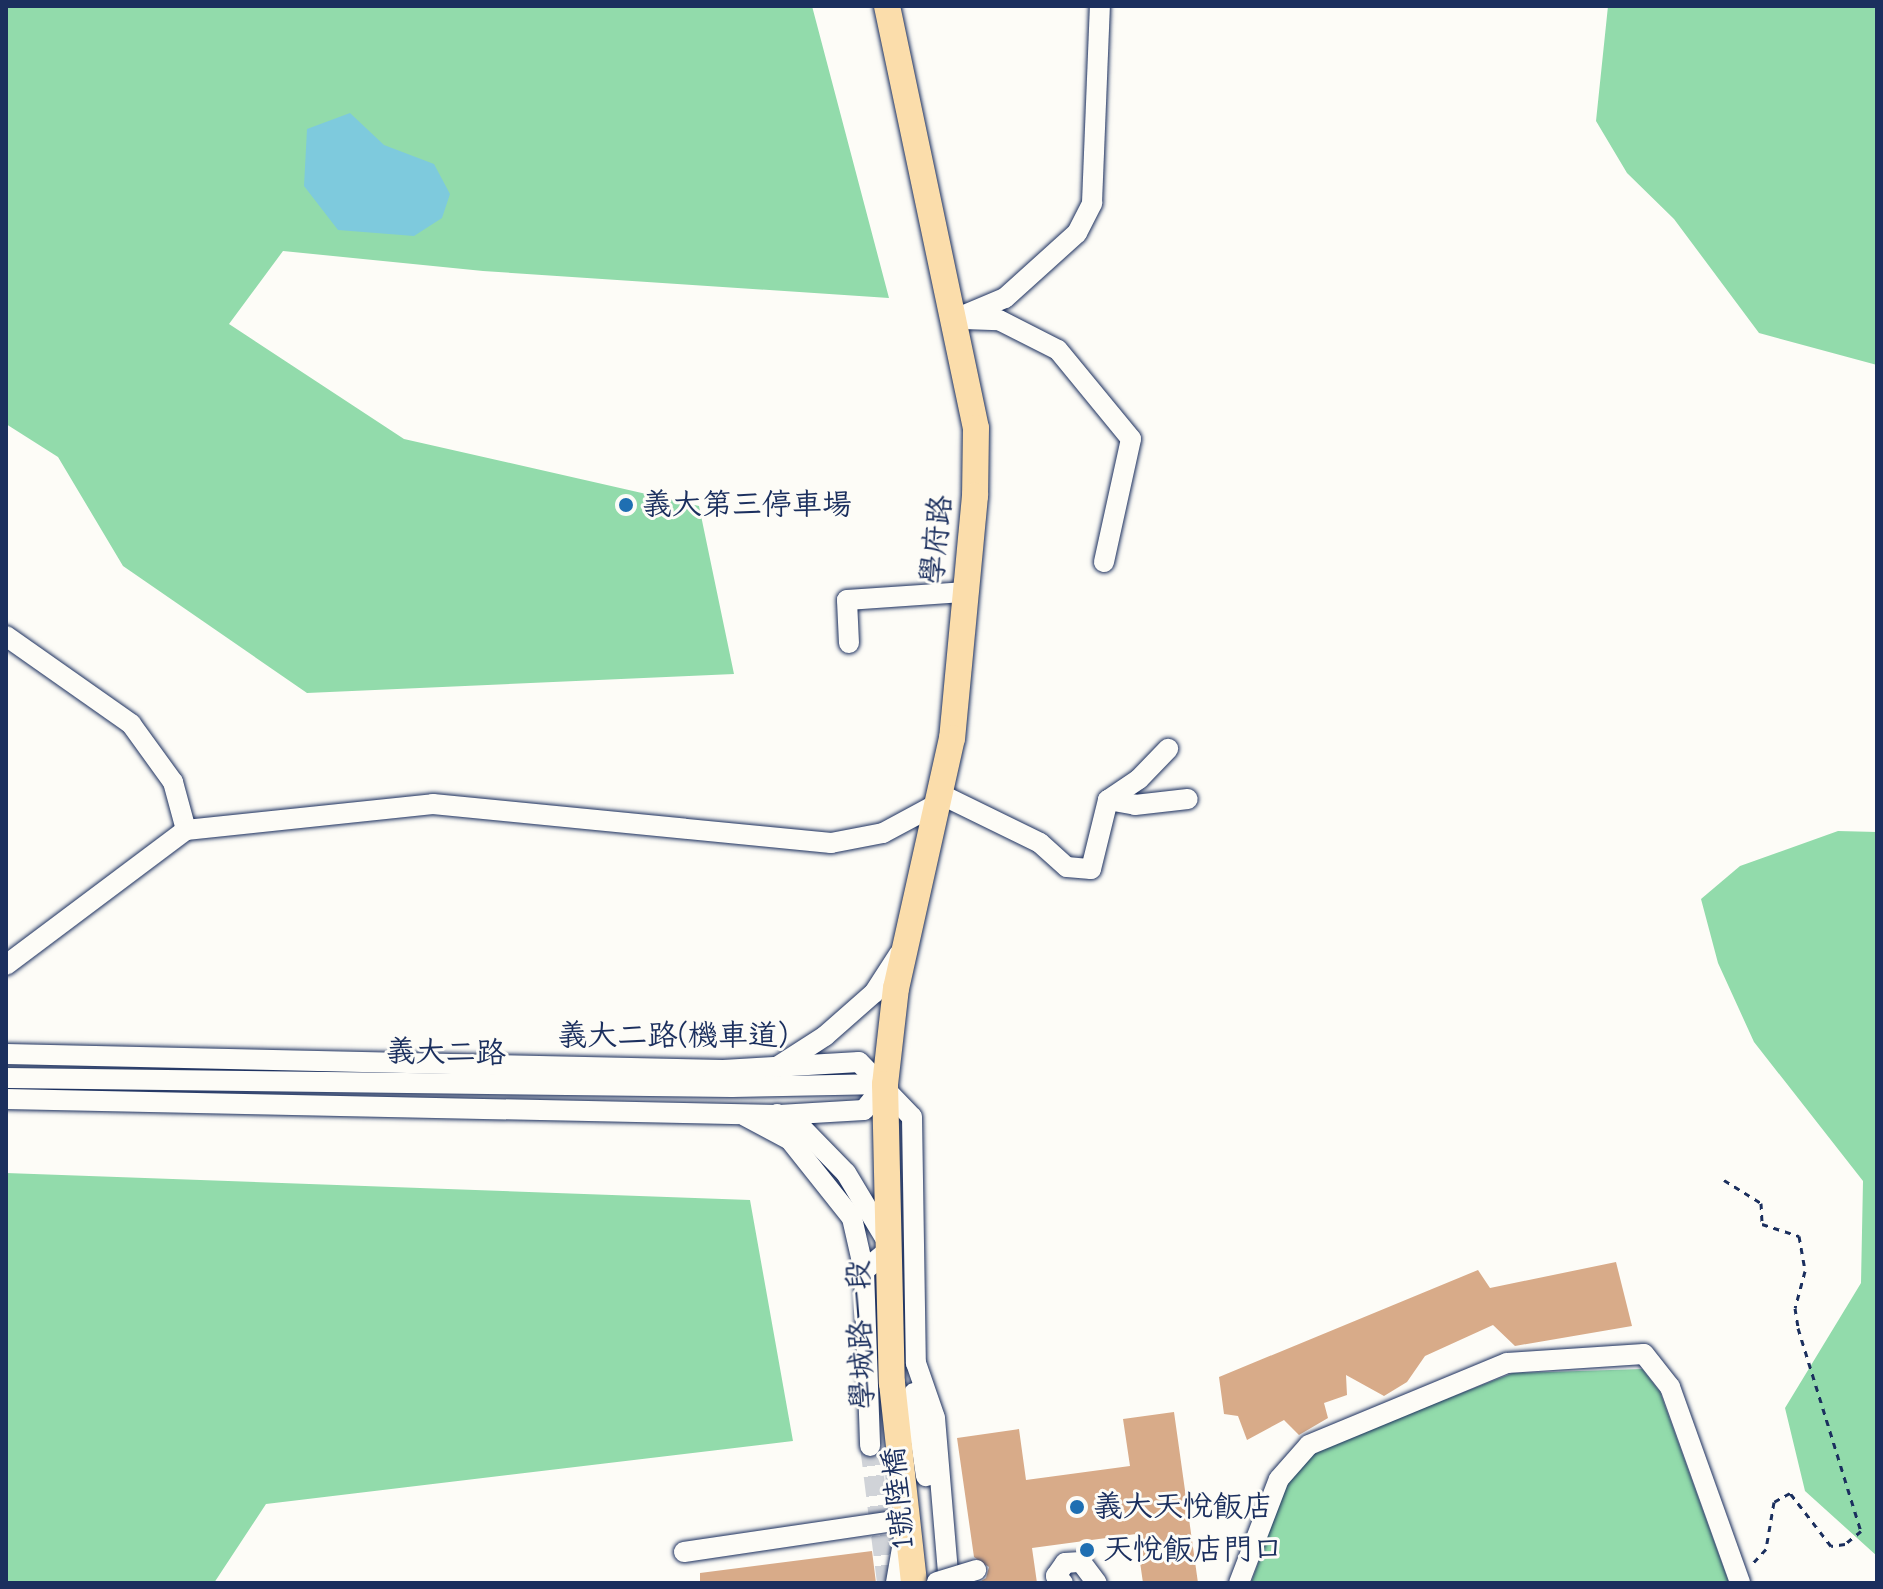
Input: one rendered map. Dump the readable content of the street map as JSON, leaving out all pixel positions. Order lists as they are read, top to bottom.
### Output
{
  "streets": {
    "main road": ["學府路", "學城路一段"],
    "street": ["義大二路(機車道)", "義大二路", "1號陸橋"]
  },
  "crossings": [
    ["學府路", "義大二路(機車道)"],
    ["學府路", "義大二路"],
    ["學府路", "學城路一段"],
    ["義大二路(機車道)", "義大二路"],
    ["義大二路(機車道)", "學城路一段"],
    ["義大二路", "學城路一段"],
    ["學城路一段", "1號陸橋"]
  ],
  "places": ["義大第三停車場", "義大天悅飯店", "天悅飯店門口"]
}
